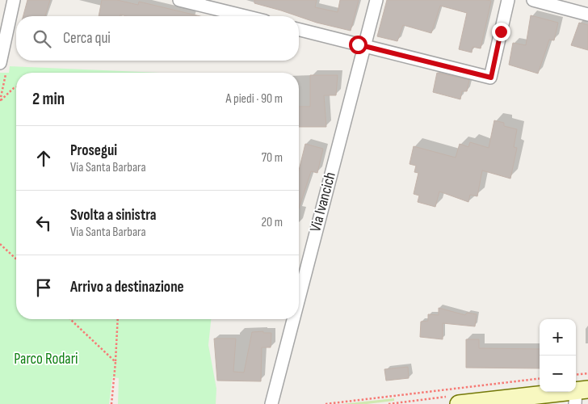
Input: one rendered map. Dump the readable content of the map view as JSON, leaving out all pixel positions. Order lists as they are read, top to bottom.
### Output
{
  "streets": {
    "street": ["Via Ivancich"]
  },
  "parks": ["Parco Rodari"],
  "page": {
    "search": "Cerca qui",
    "heading": ["2 min", "A piedi · 90 m"],
    "list": [
      ["Prosegui", "Via Santa Barbara", "70 m"],
      ["Svolta a sinistra", "Via Santa Barbara", "20 m"],
      "Arrivo a destinazione"
    ],
    "map_buttons": ["+", "−"]
  }
}
